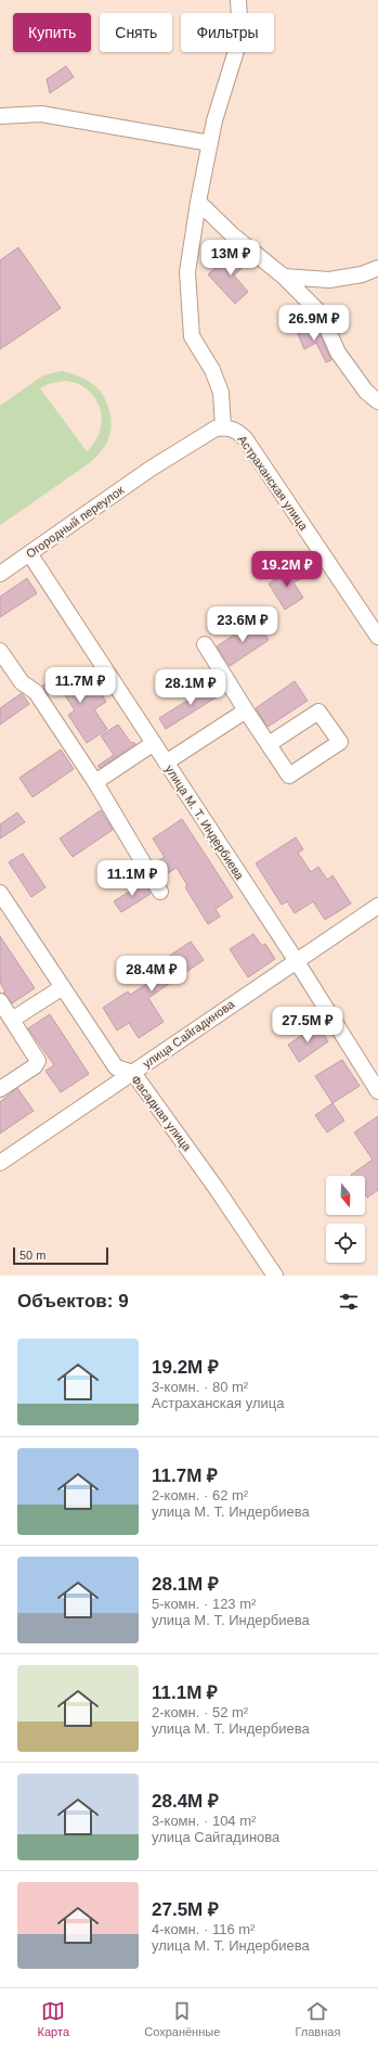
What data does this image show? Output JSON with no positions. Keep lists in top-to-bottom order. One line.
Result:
{"streets":{"street":["Астраханская улица","Огородный переулок","улица М. Т. Индербиева","улица Сайгадинова","Фасадная улица"]},"crossings":[["Астраханская улица","Огородный переулок"],["Огородный переулок","улица М. Т. Индербиева"],["улица М. Т. Индербиева","улица Сайгадинова"],["улица Сайгадинова","Фасадная улица"]],"scale_bar":"50 m","north":"bottom","page":{"chip":["Купить","Снять","Фильтры"],"price":["13M ₽","26.9M ₽","19.2M ₽","23.6M ₽","11.7M ₽","28.1M ₽","11.1M ₽","28.4M ₽","27.5M ₽"],"scale":"50 m","heading":"Объектов: 9","list":[{"name":"19.2M ₽","note":"3-комн. · 80 m² · Астраханская улица"},{"name":"11.7M ₽","note":"2-комн. · 62 m² · улица М. Т. Индербиева"},{"name":"28.1M ₽","note":"5-комн. · 123 m² · улица М. Т. Индербиева"},{"name":"11.1M ₽","note":"2-комн. · 52 m² · улица М. Т. Индербиева"},{"name":"28.4M ₽","note":"3-комн. · 104 m² · улица Сайгадинова"},{"name":"27.5M ₽","note":"4-комн. · 116 m² · улица М. Т. Индербиева"}],"tabs":["Карта","Сохранённые","Главная"]}}
